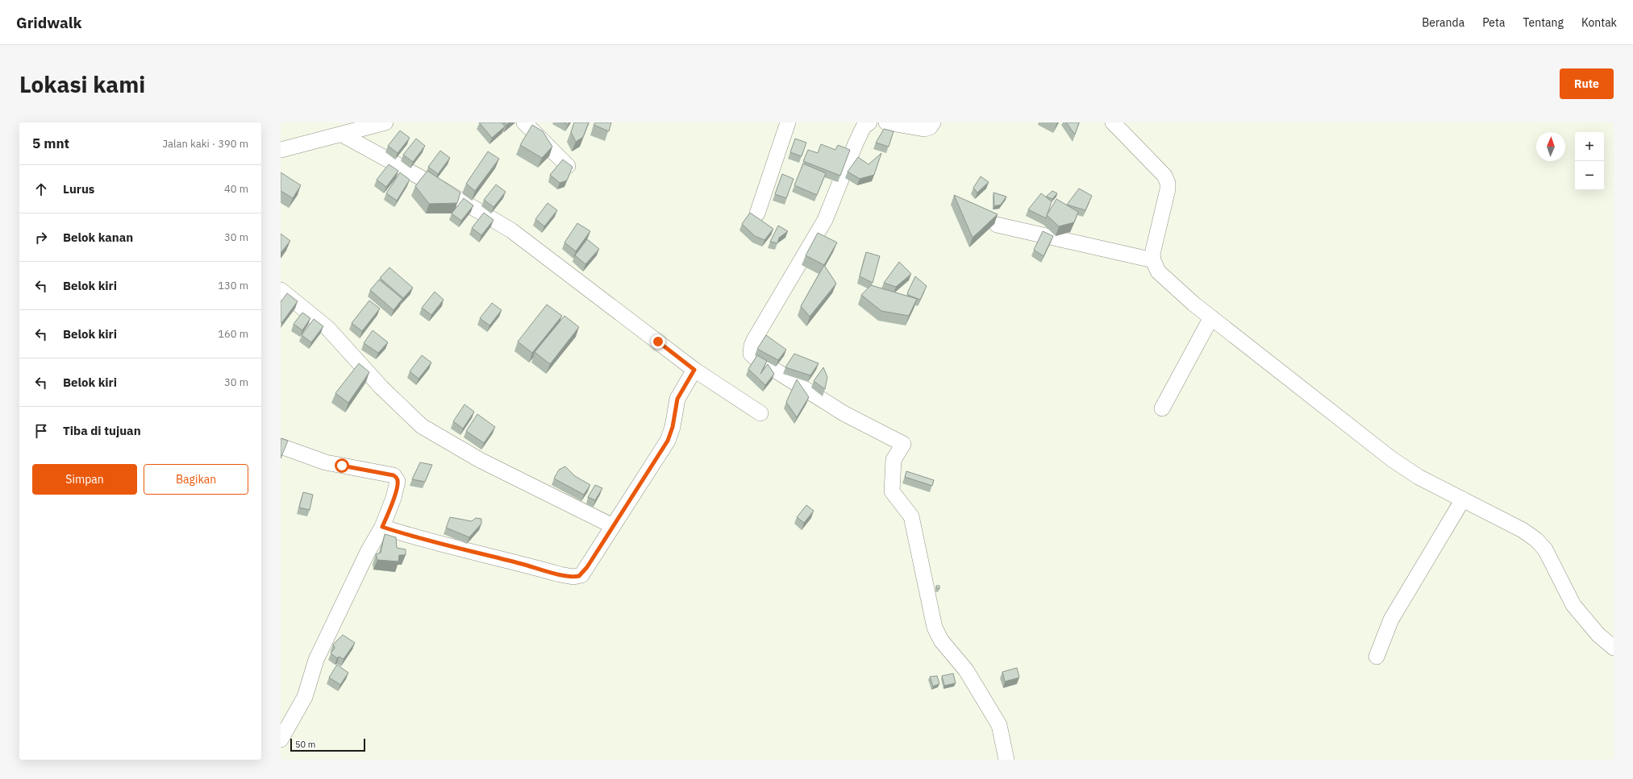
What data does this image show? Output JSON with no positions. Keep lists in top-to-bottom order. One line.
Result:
{"scale_bar":"50 m","north":"top","page":{"header":"Gridwalk","nav":["Beranda","Peta","Tentang","Kontak"],"buttons":["Rute",["Simpan","Bagikan"]],"title":"Lokasi kami","heading":["5 mnt","Jalan kaki · 390 m"],"map_buttons":["+","−"],"list":[["Lurus","40 m"],["Belok kanan","30 m"],["Belok kiri","130 m"],["Belok kiri","160 m"],["Belok kiri","30 m"],"Tiba di tujuan"],"scale":"50 m"}}
